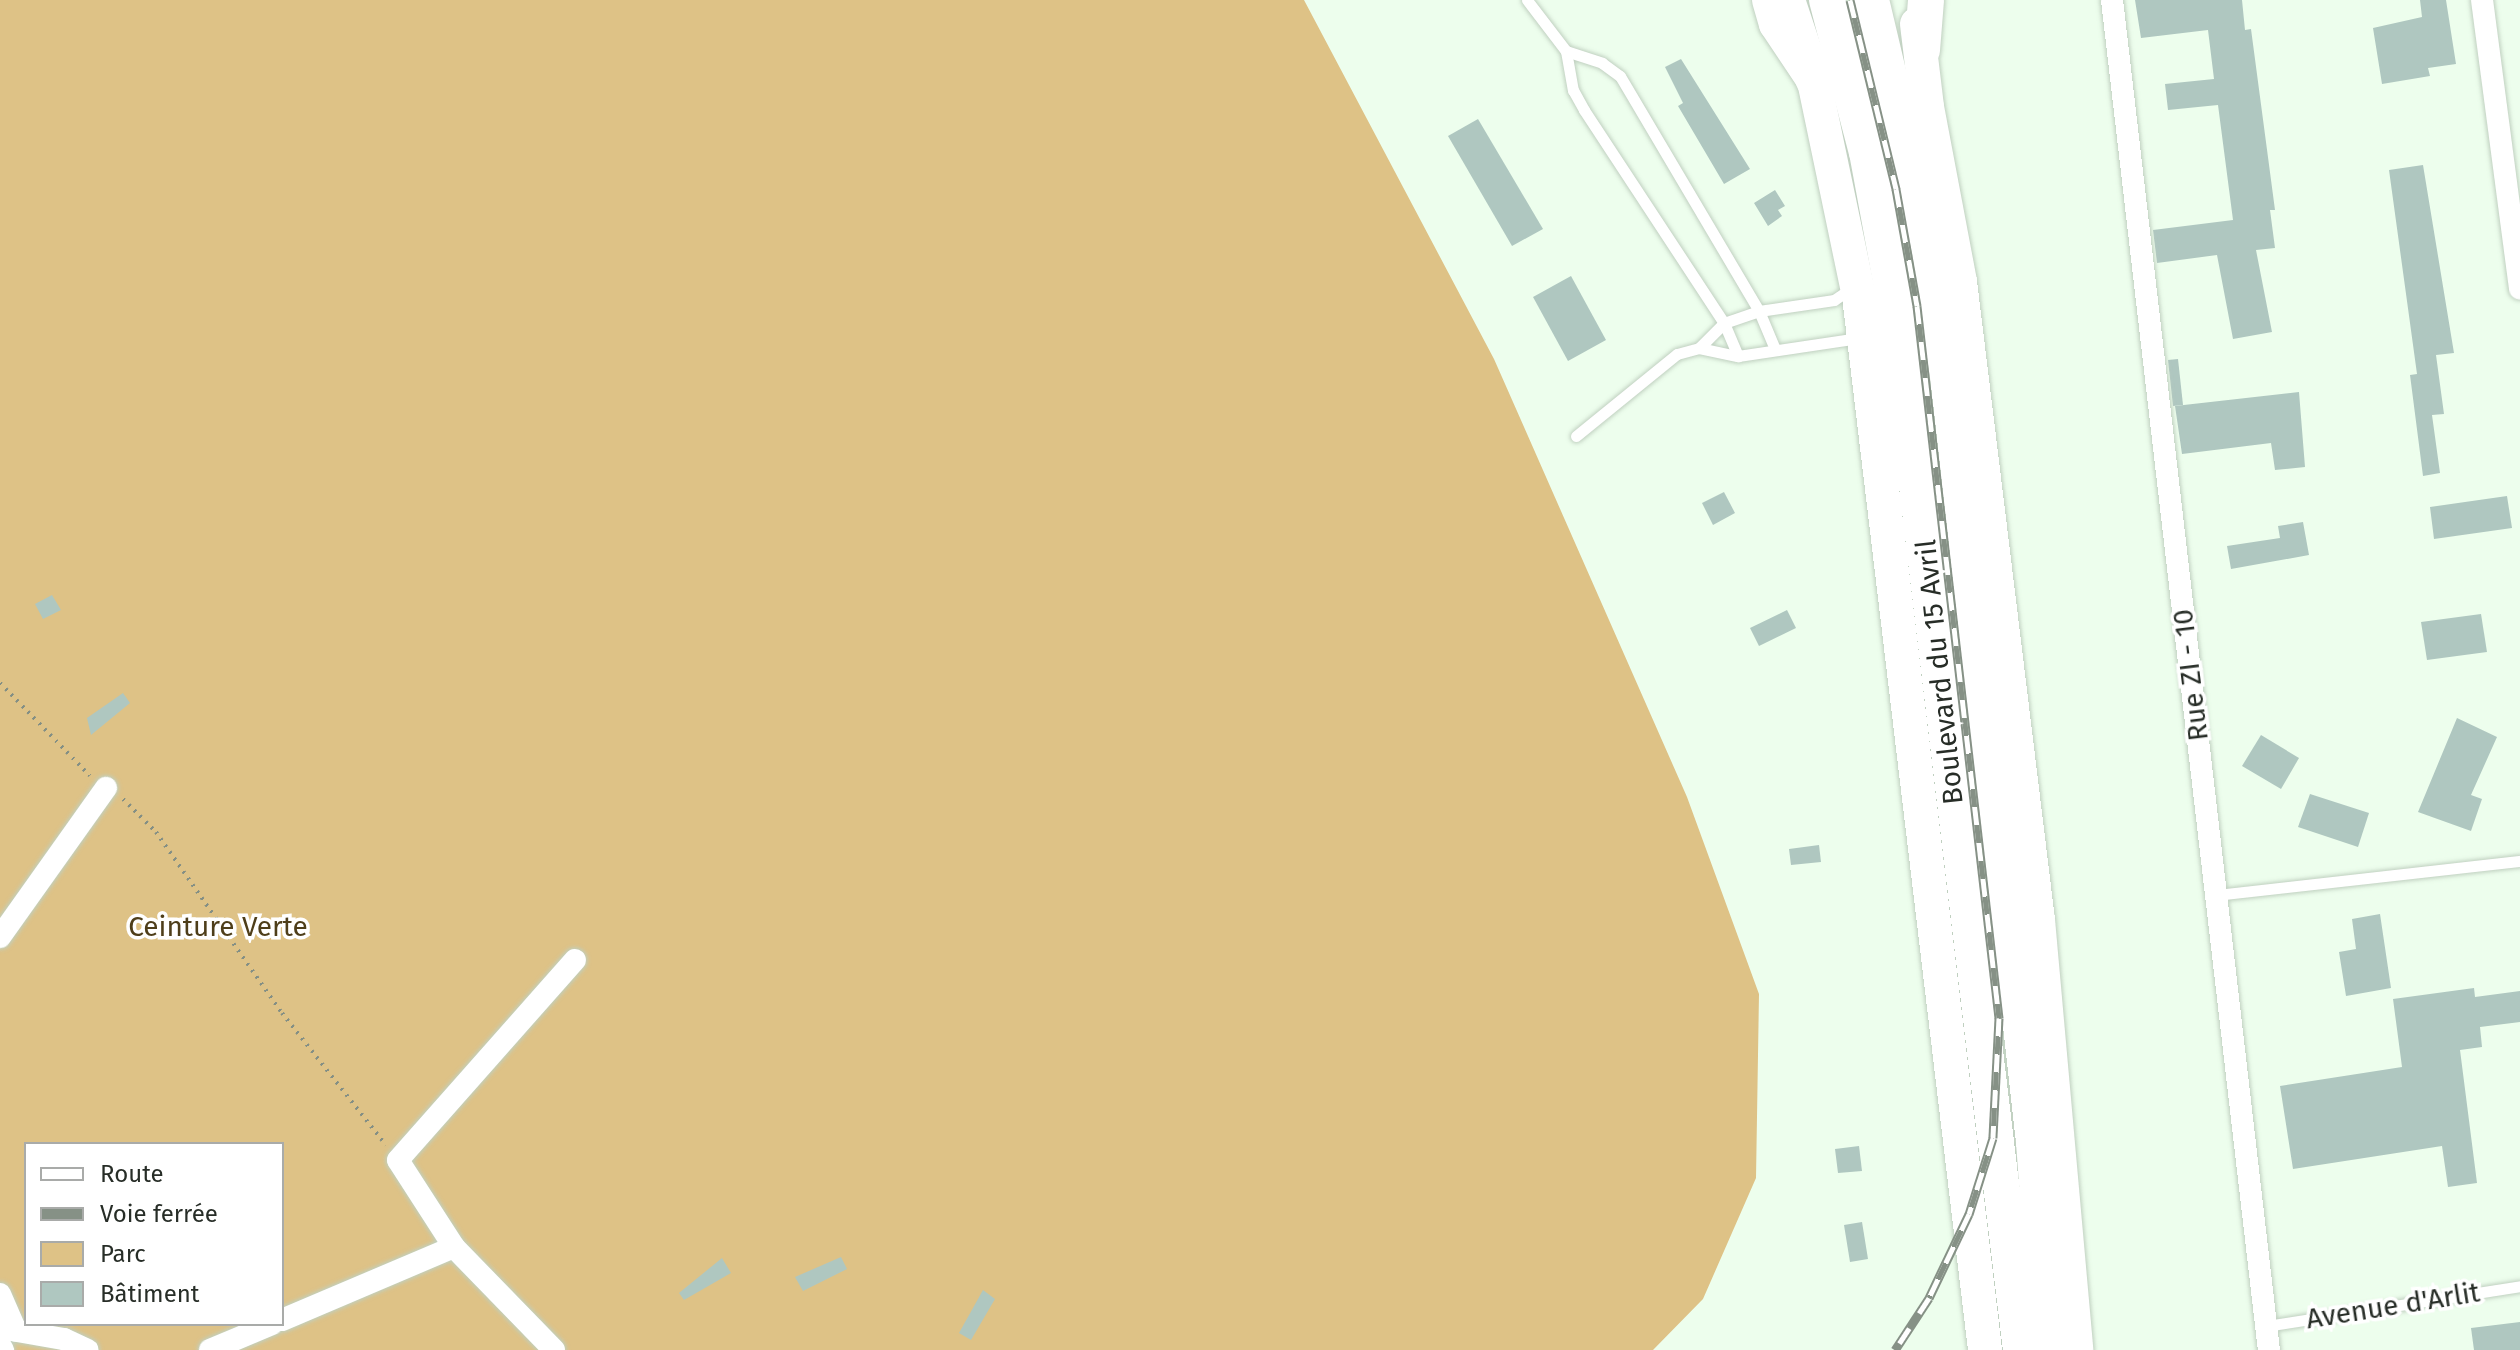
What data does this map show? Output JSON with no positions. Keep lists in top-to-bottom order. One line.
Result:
{"streets":{"highway":["Boulevard du 15 Avril"],"street":["Rue ZI - 10"],"lane":["Avenue d'Arlit"]},"crossings":[["Rue ZI - 10","Avenue d'Arlit"]],"parks":["Ceinture Verte"],"legend":["Route","Voie ferrée","Parc","Bâtiment"]}
